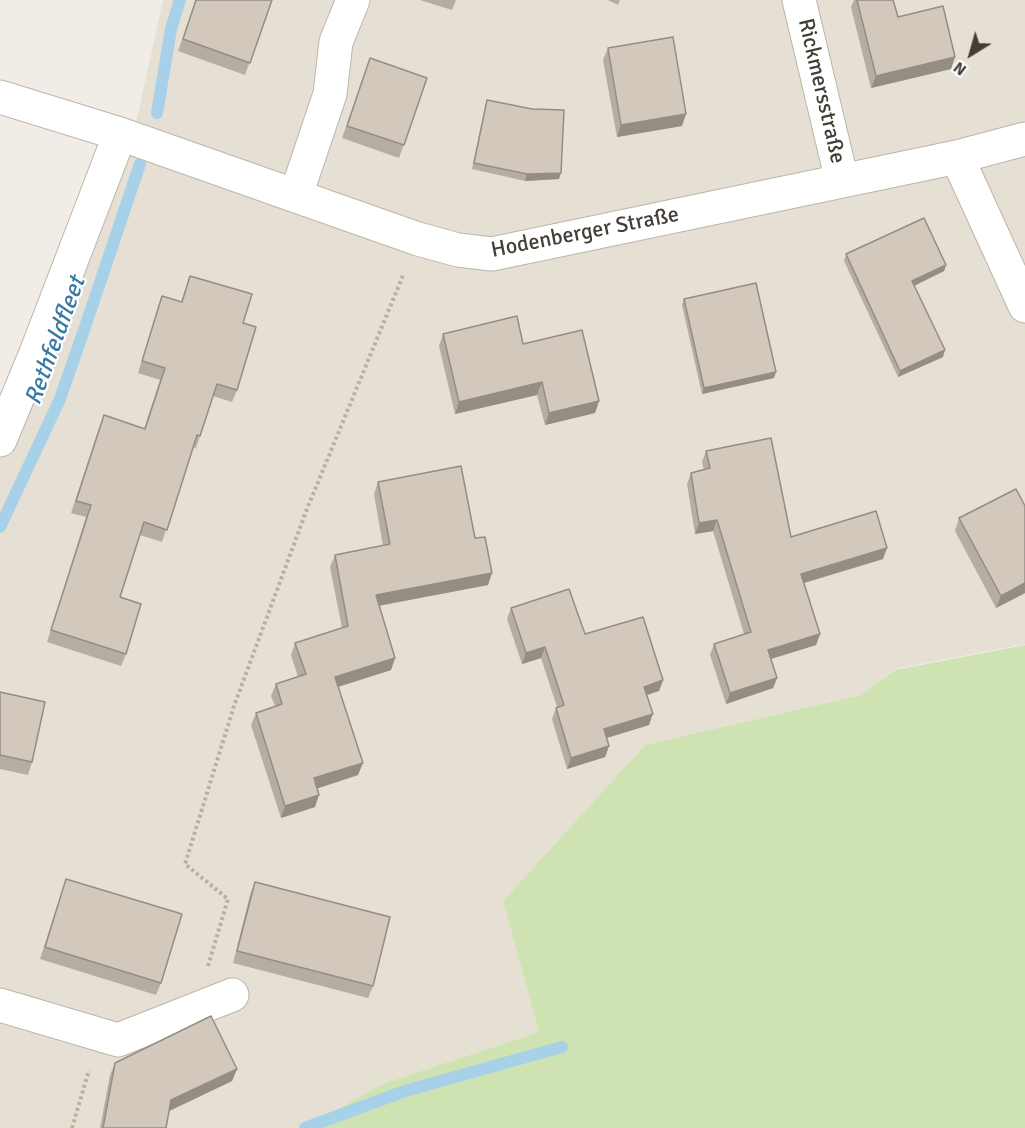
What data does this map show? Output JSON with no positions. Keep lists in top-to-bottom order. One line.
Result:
{"streets":{"street":["Rickmersstraße","Hodenberger Straße"]},"crossings":[["Rickmersstraße","Hodenberger Straße"]],"water":["Rethfeldfleet"],"north":"bottom left"}
